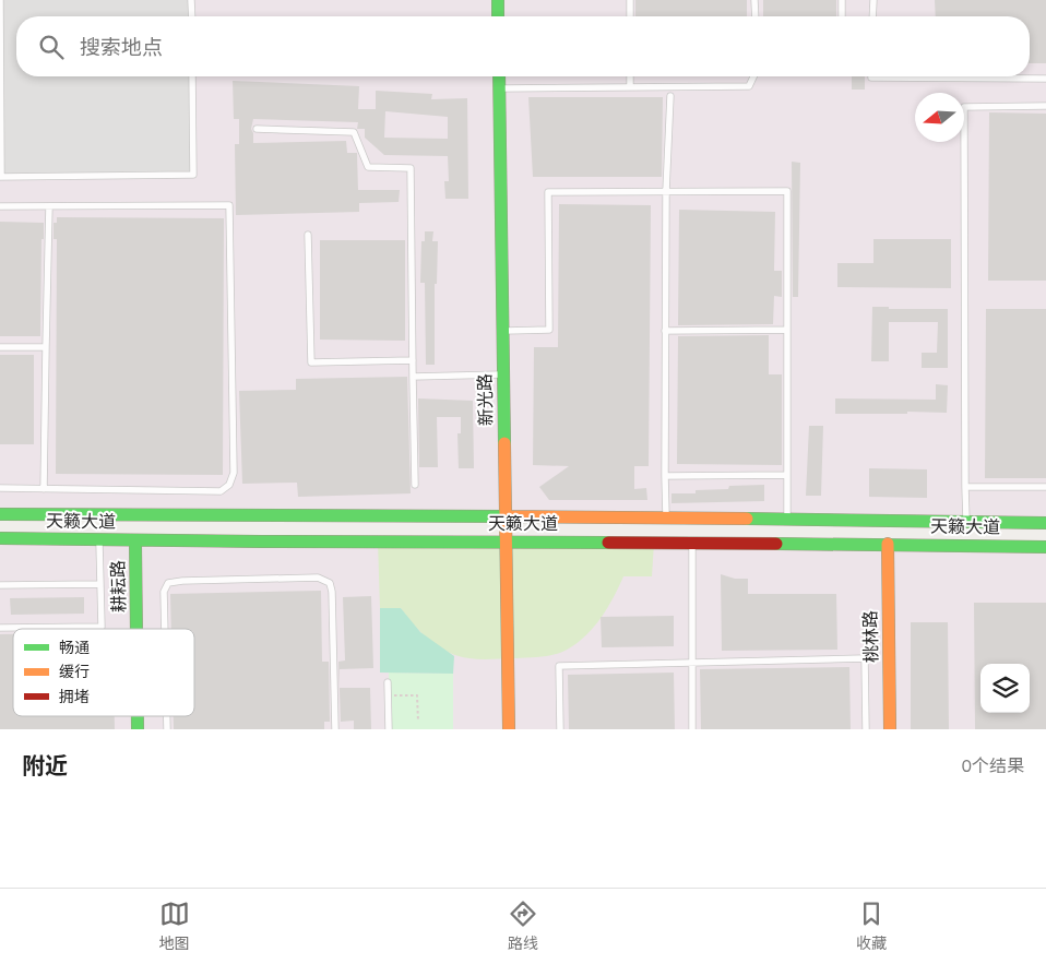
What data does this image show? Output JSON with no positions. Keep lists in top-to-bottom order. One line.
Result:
{"streets":{"main road":["新光路","天籁大道","耕耘路","桃林路"]},"crossings":[["新光路","天籁大道"],["天籁大道","耕耘路"],["天籁大道","桃林路"]],"legend":["畅通","缓行","拥堵"],"north":"left","page":{"search":"搜索地点","heading":["附近","0个结果"],"nav":["地图","路线","收藏"]}}
